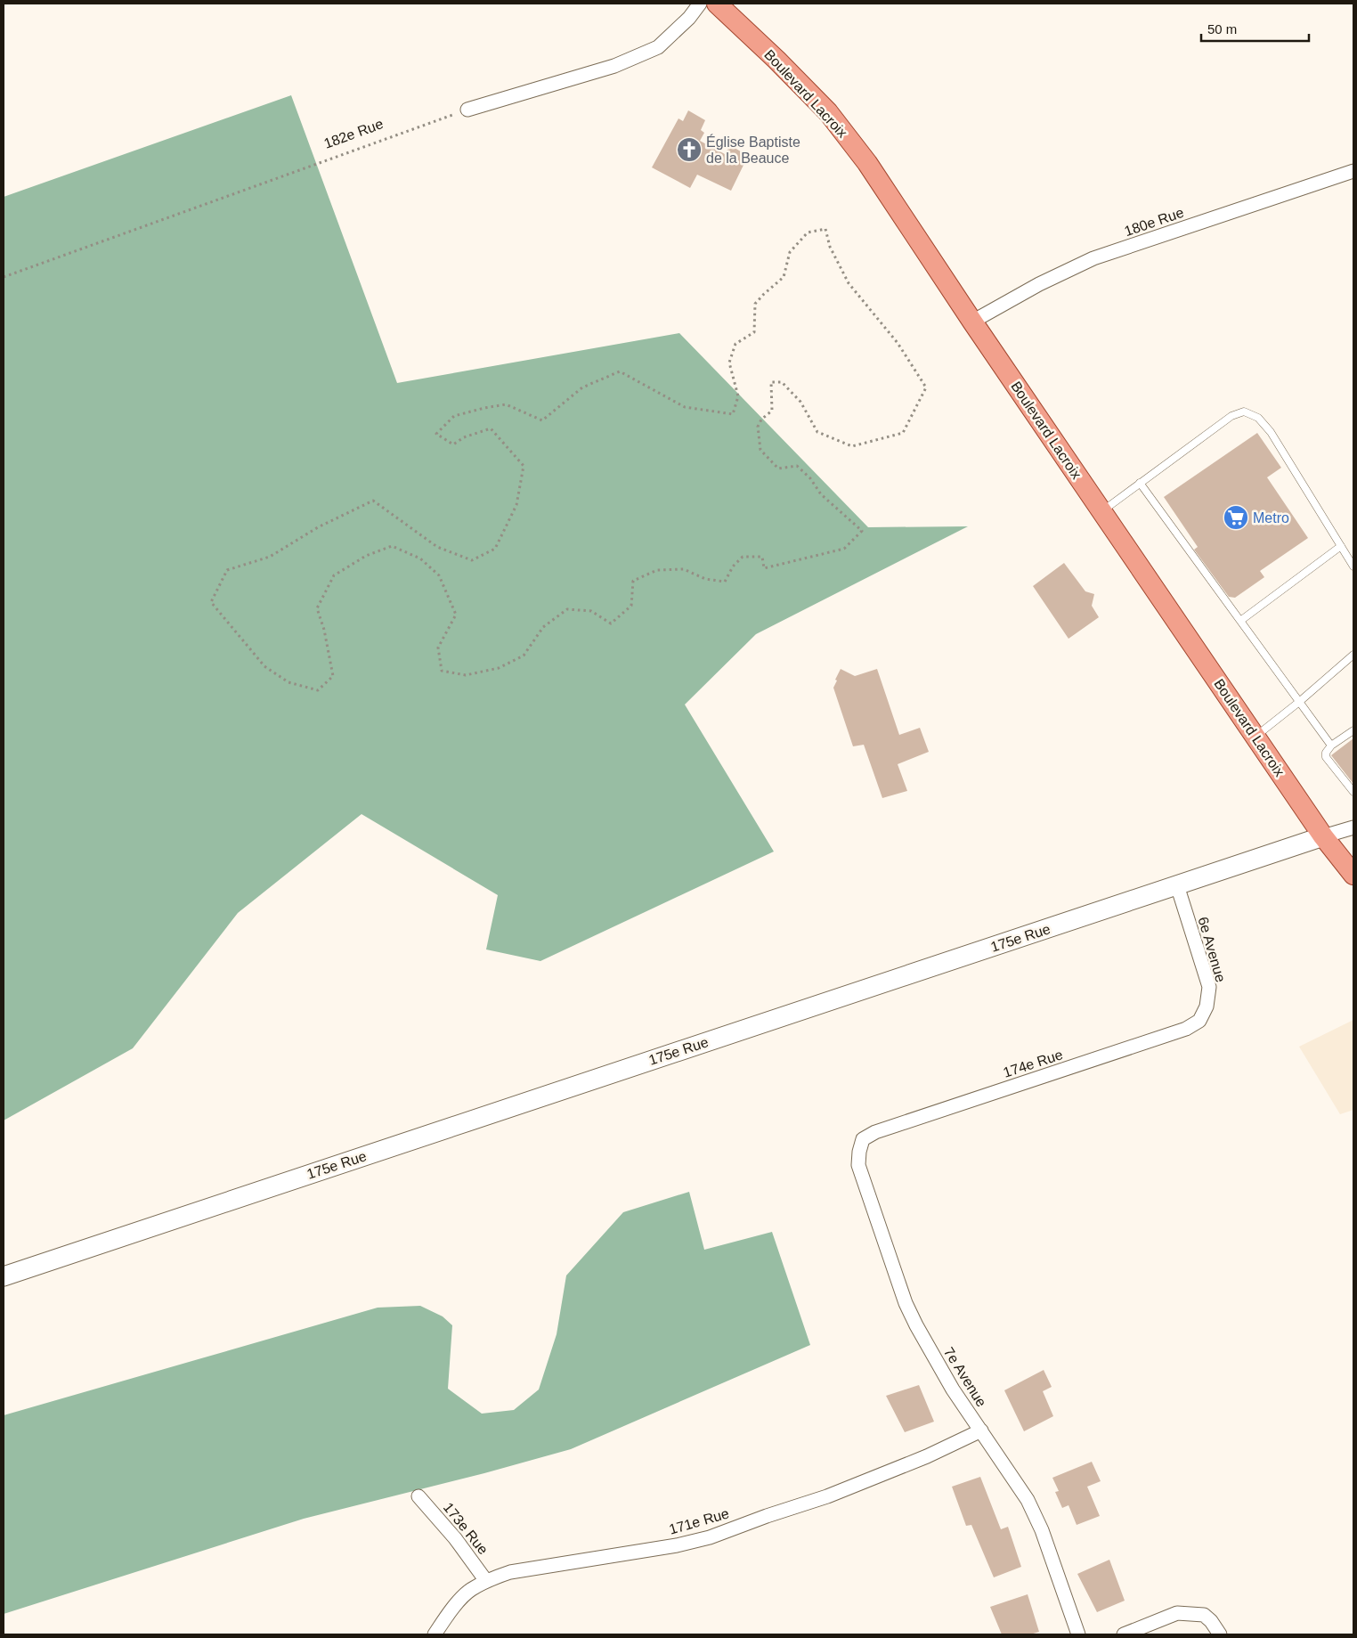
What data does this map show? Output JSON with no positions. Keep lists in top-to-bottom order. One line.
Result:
{"streets":{"main road":["Boulevard Lacroix"],"street":["180e Rue","175e Rue","6e Avenue","174e Rue","7e Avenue","171e Rue","173e Rue"],"path":["182e Rue"]},"crossings":[["Boulevard Lacroix","180e Rue"],["Boulevard Lacroix","175e Rue"],["175e Rue","6e Avenue"],["6e Avenue","174e Rue"],["174e Rue","7e Avenue"],["7e Avenue","171e Rue"],["171e Rue","173e Rue"]],"places":{"church":["Église Baptiste de la Beauce"],"supermarket":["Metro"]},"scale_bar":"50 m"}
